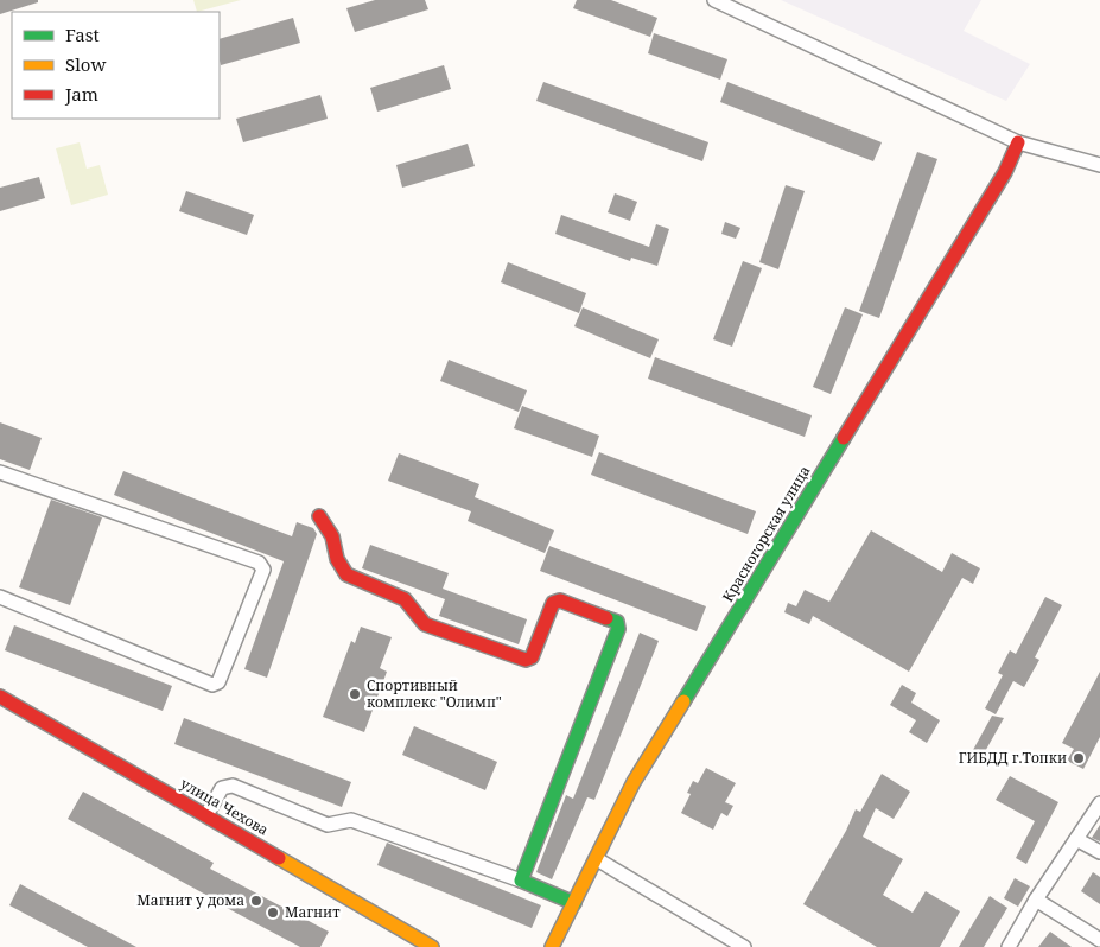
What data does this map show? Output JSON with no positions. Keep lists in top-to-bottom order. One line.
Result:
{"streets":{"street":["Красногорская улица","улица Чехова"]},"places":["Спортивный комплекс \"Олимп\"","ГИБДД г.Топки","Магнит у дома","Магнит"],"legend":["Fast","Slow","Jam"]}
